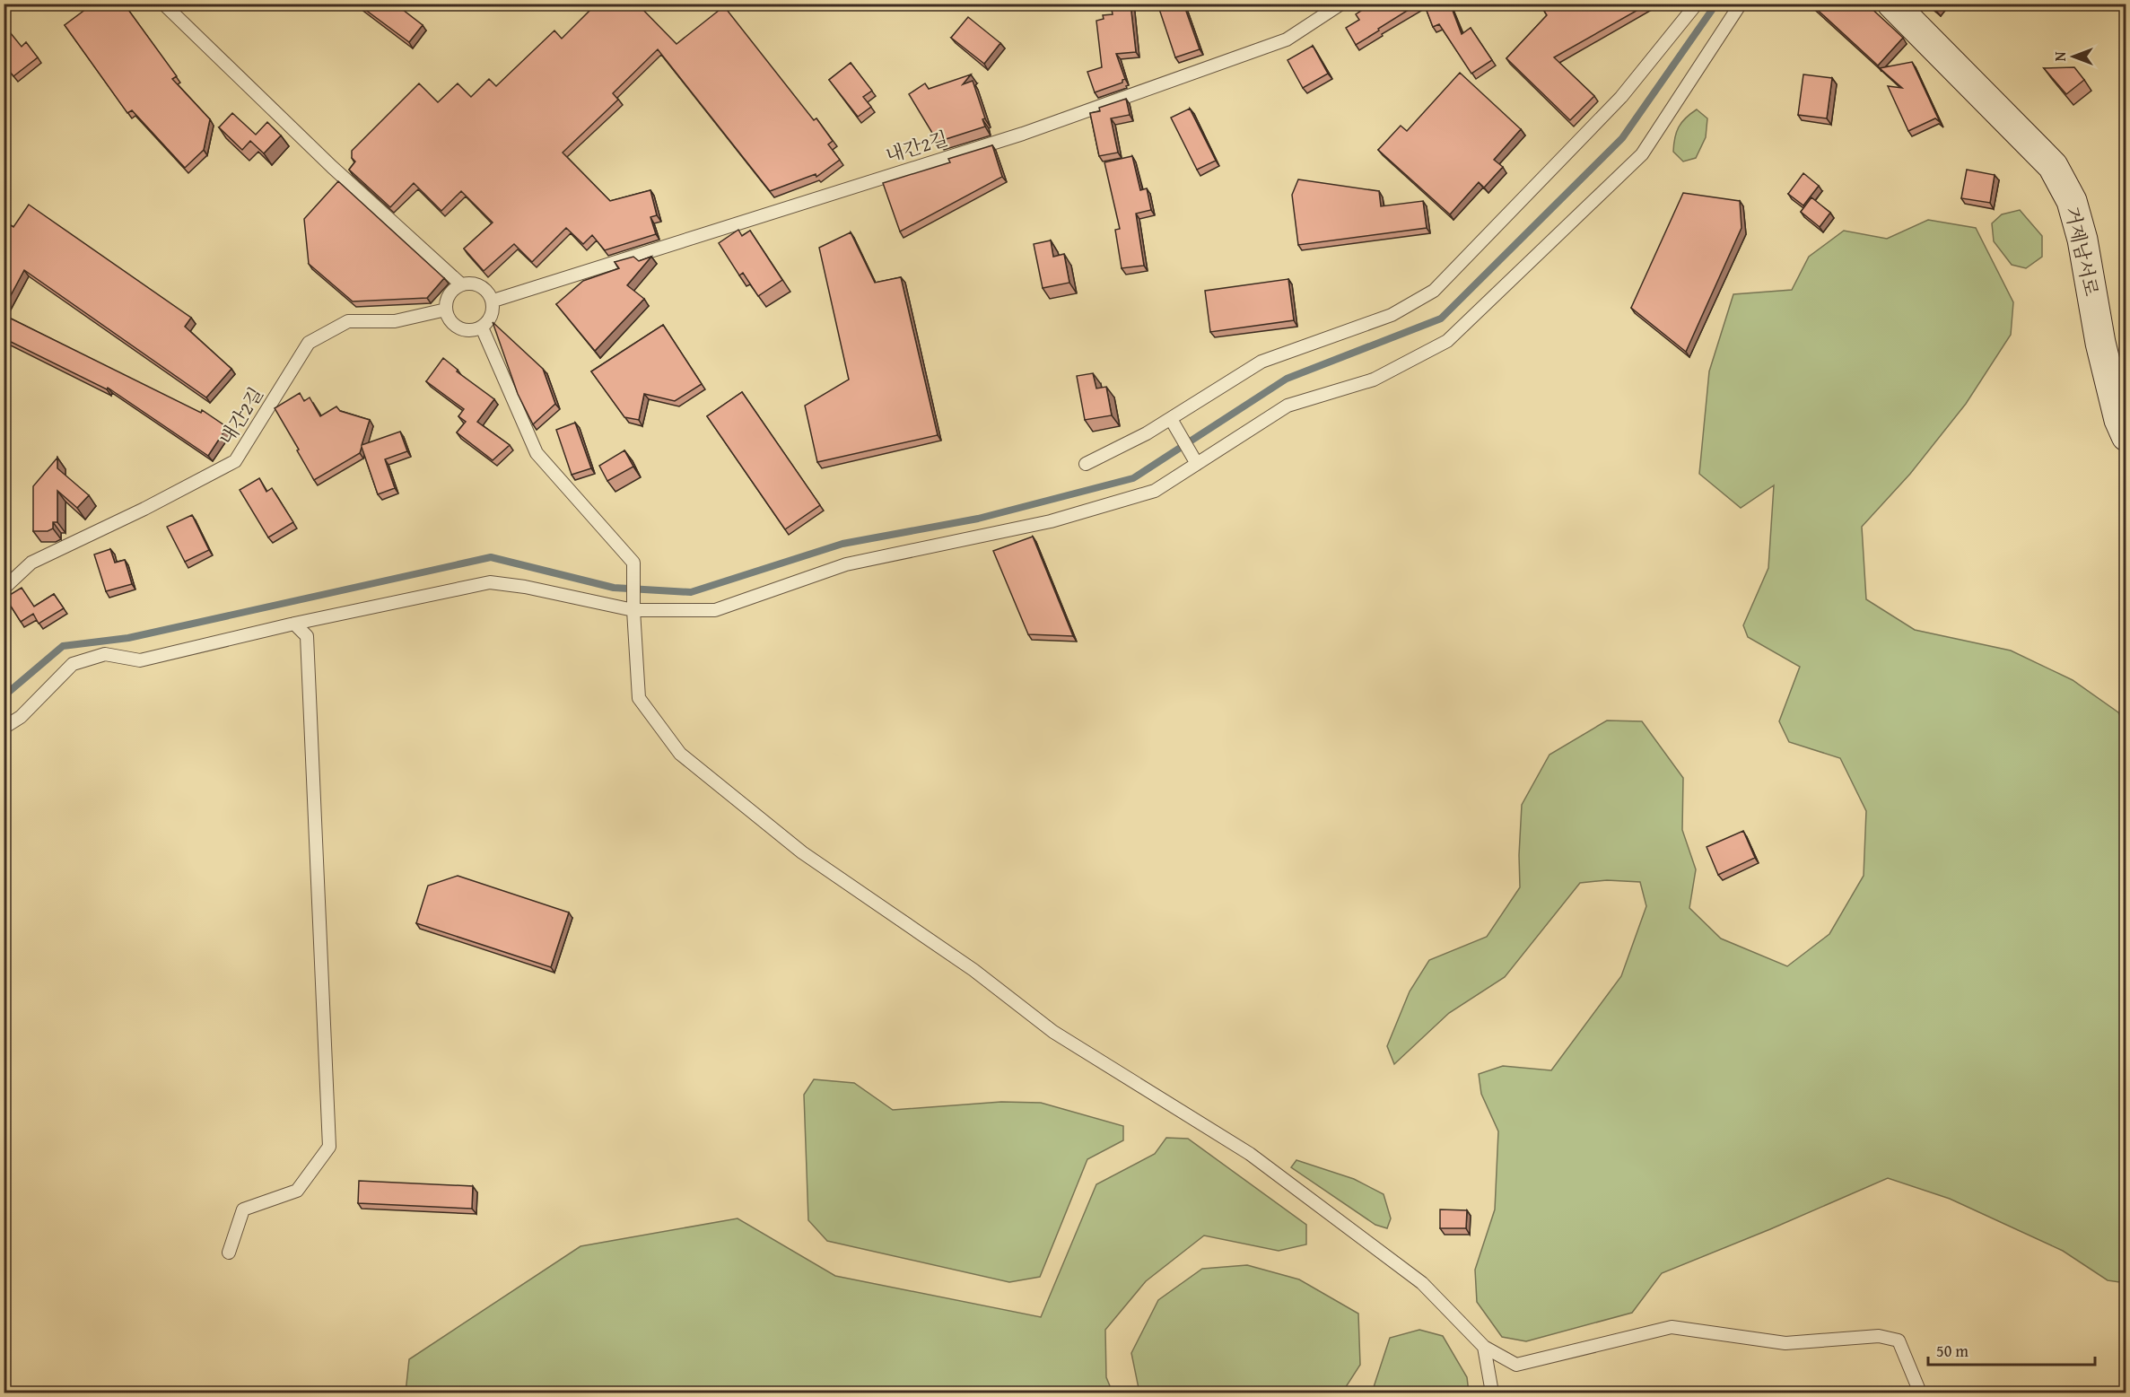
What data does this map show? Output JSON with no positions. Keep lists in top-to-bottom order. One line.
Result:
{"streets":{"main road":["거제남서로"],"lane":["내간2길"]},"scale_bar":"50 m","north":"left"}
